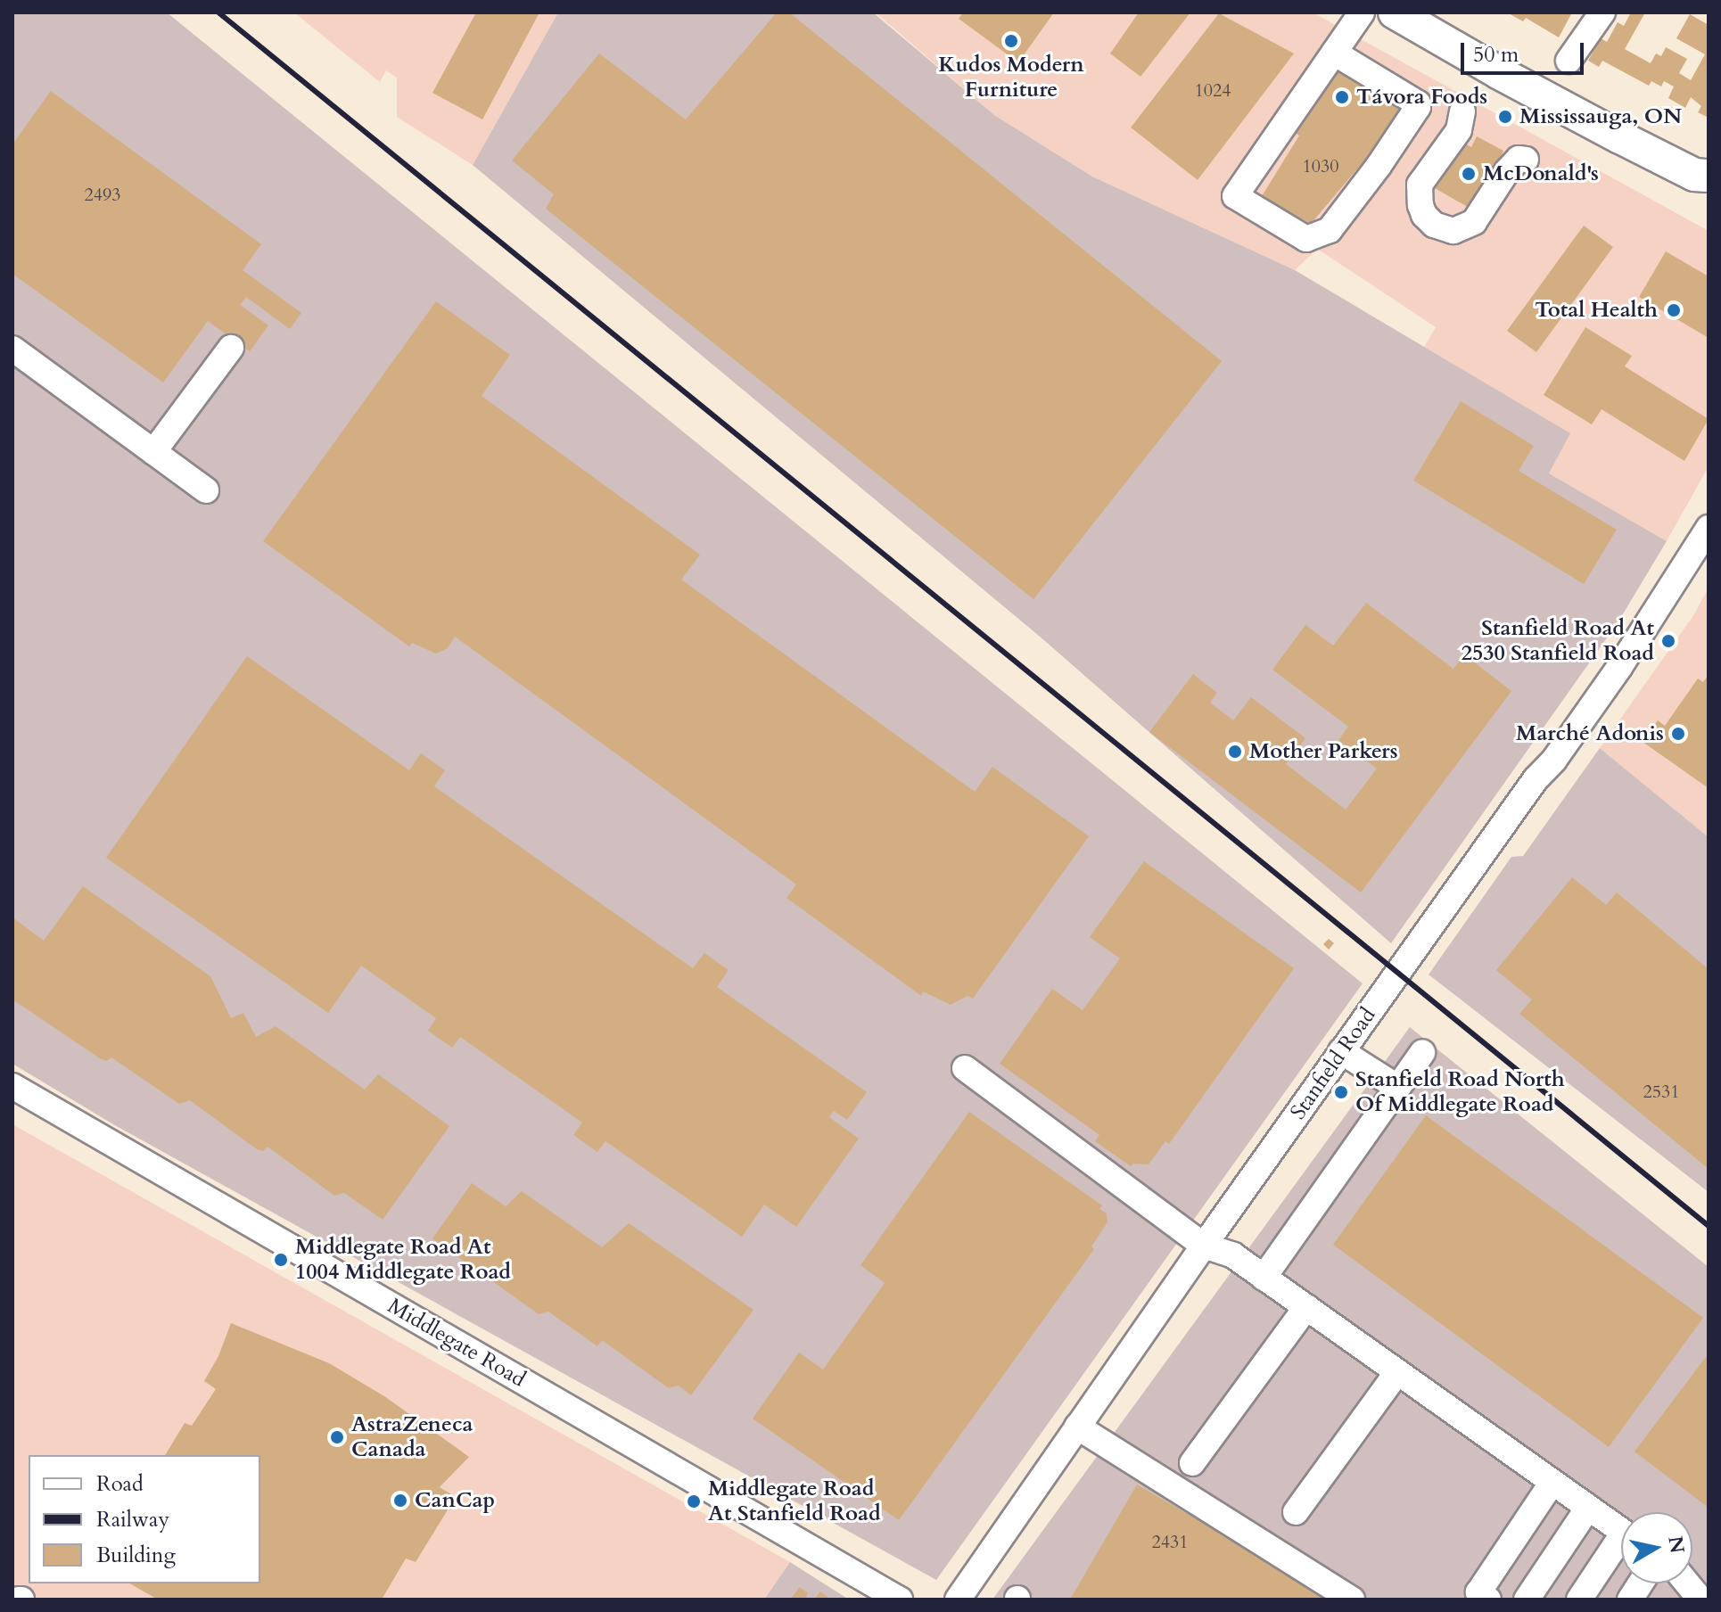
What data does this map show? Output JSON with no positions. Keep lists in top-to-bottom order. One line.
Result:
{"streets":{"street":["Stanfield Road","Middlegate Road"]},"places":["Kudos Modern Furniture","Távora Foods","Mississauga, ON","McDonald's","Total Health","Stanfield Road At 2530 Stanfield Road","Marché Adonis","Mother Parkers","Stanfield Road North Of Middlegate Road","Middlegate Road At 1004 Middlegate Road","AstraZeneca Canada","CanCap","Middlegate Road At Stanfield Road"],"house_numbers":["1024","1030","2493","2531","2431"],"legend":["Road","Railway","Building"],"scale_bar":"50 m","north":"right"}
